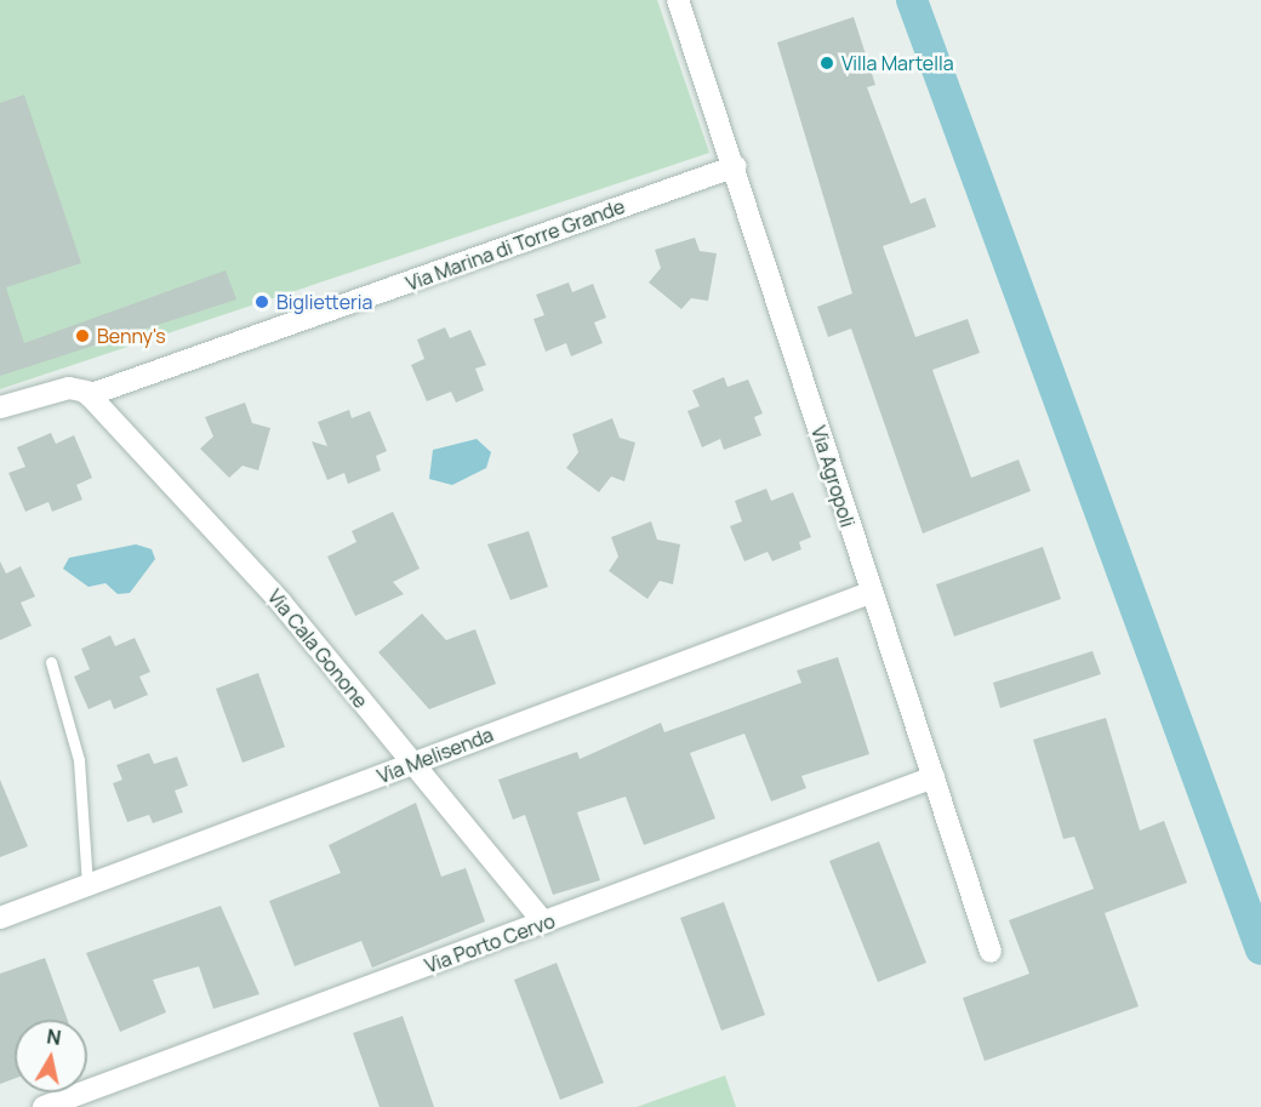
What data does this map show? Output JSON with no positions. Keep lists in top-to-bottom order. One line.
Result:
{"streets":{"street":["Via Marina di Torre Grande","Via Agropoli","Via Cala Gonone","Via Melisenda","Via Porto Cervo"]},"crossings":[["Via Marina di Torre Grande","Via Agropoli"],["Via Marina di Torre Grande","Via Cala Gonone"],["Via Agropoli","Via Melisenda"],["Via Agropoli","Via Porto Cervo"],["Via Cala Gonone","Via Melisenda"],["Via Cala Gonone","Via Porto Cervo"]],"places":["Villa Martella","Biglietteria","Benny's"],"north":"top"}
